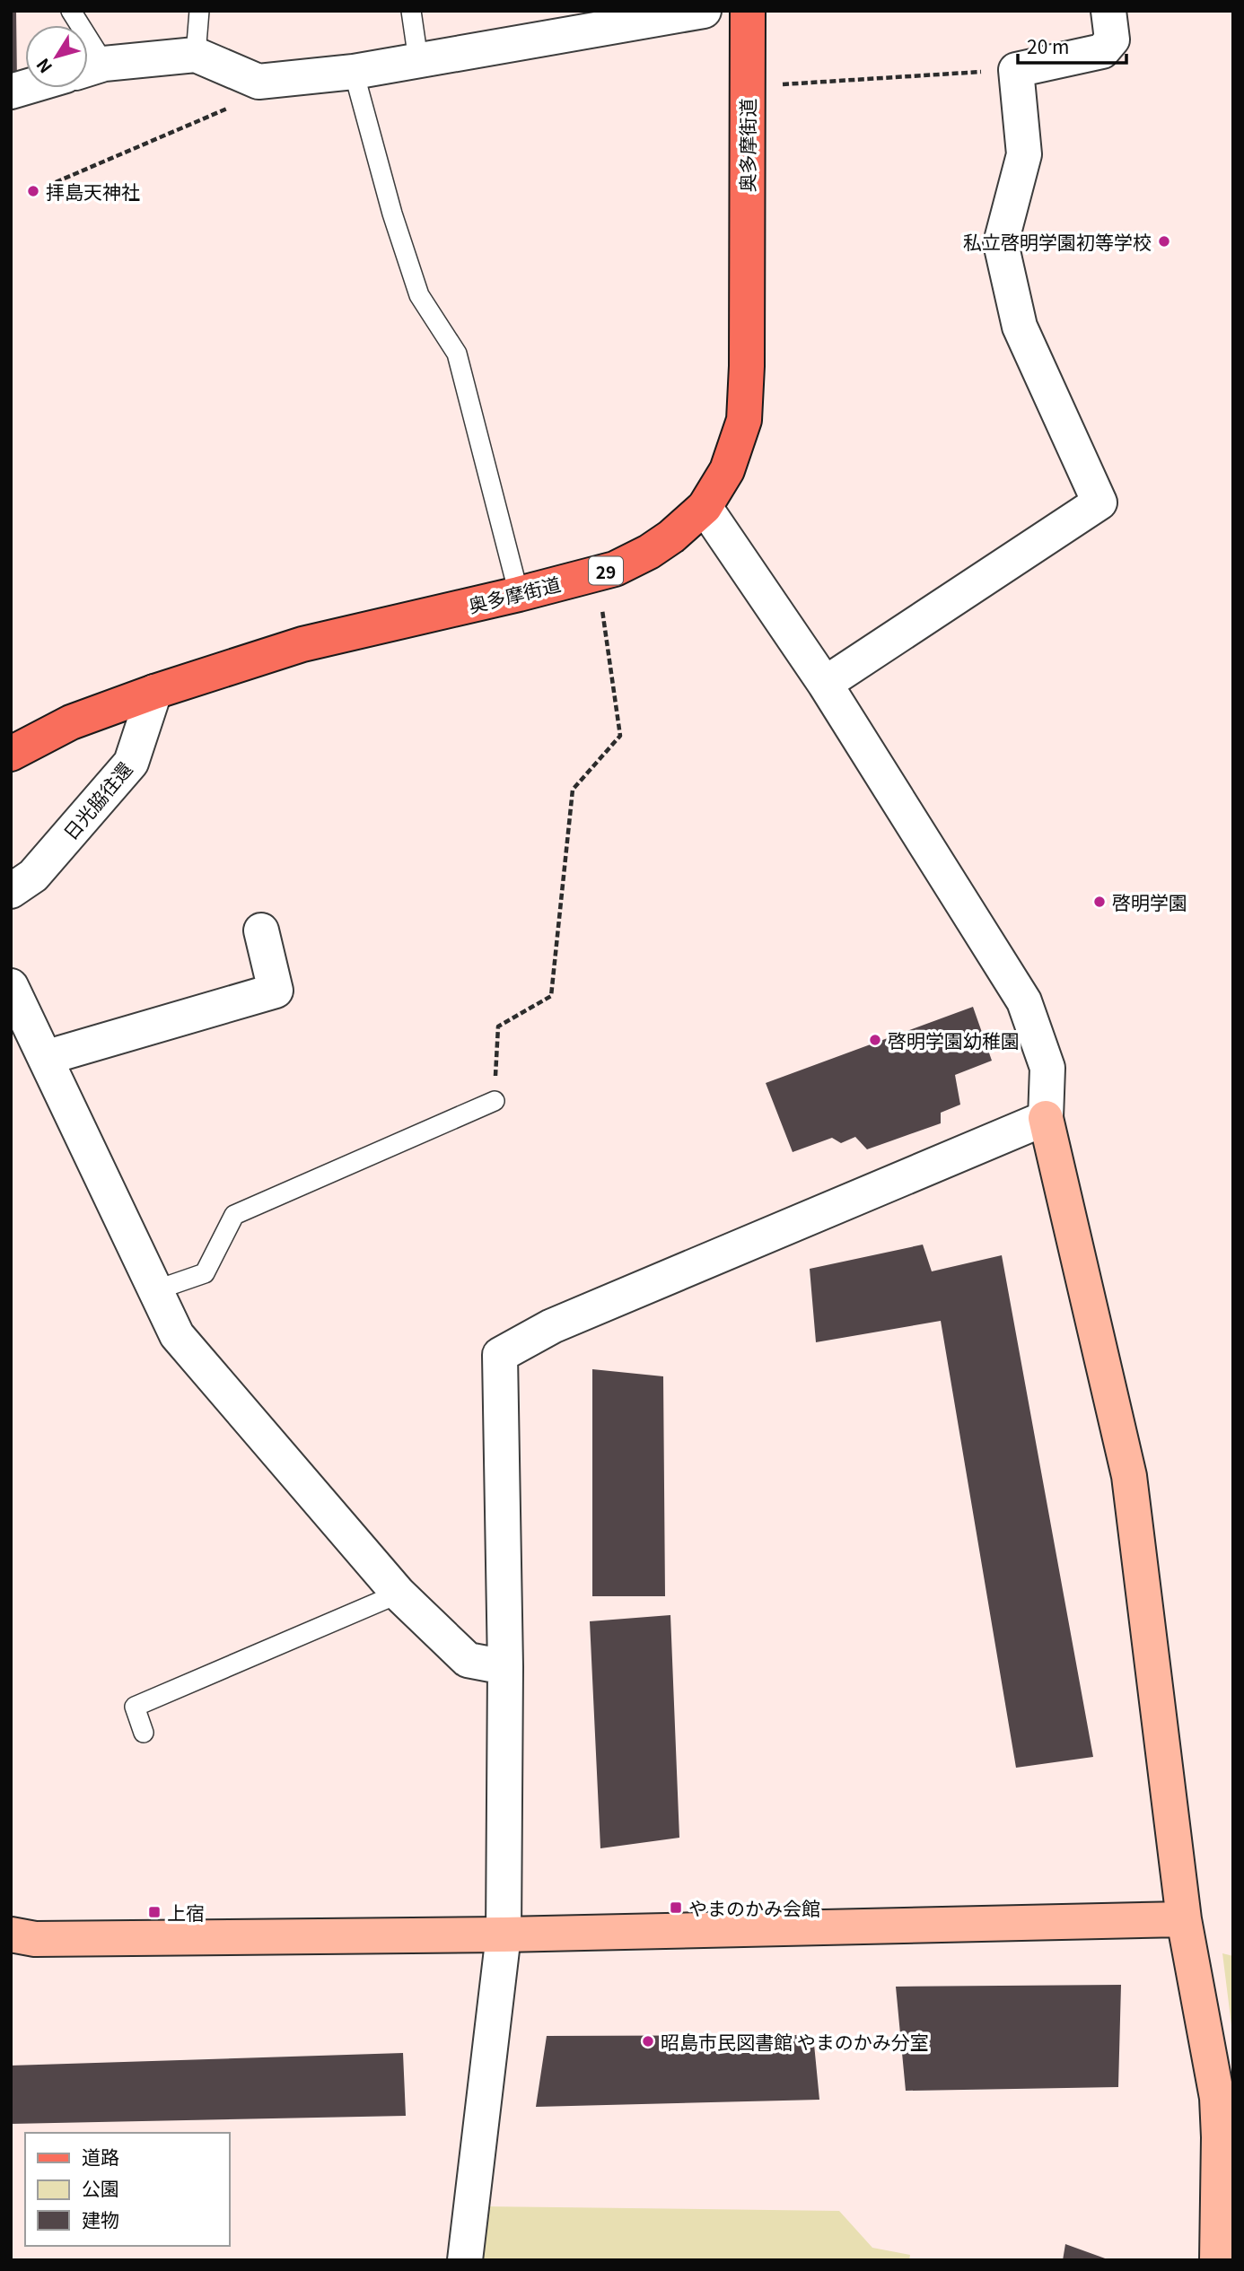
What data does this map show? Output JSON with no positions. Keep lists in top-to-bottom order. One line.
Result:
{"streets":{"main road":["奥多摩街道","29"],"street":["日光脇往還"]},"crossings":[["奥多摩街道","日光脇往還"]],"places":{"other":["拝島天神社","私立啓明学園初等学校","啓明学園","啓明学園幼稚園","昭島市民図書館 やまのかみ分室"],"transit":["やまのかみ会館","上宿"]},"legend":["道路","公園","建物"],"scale_bar":"20 m","north":"bottom left"}
